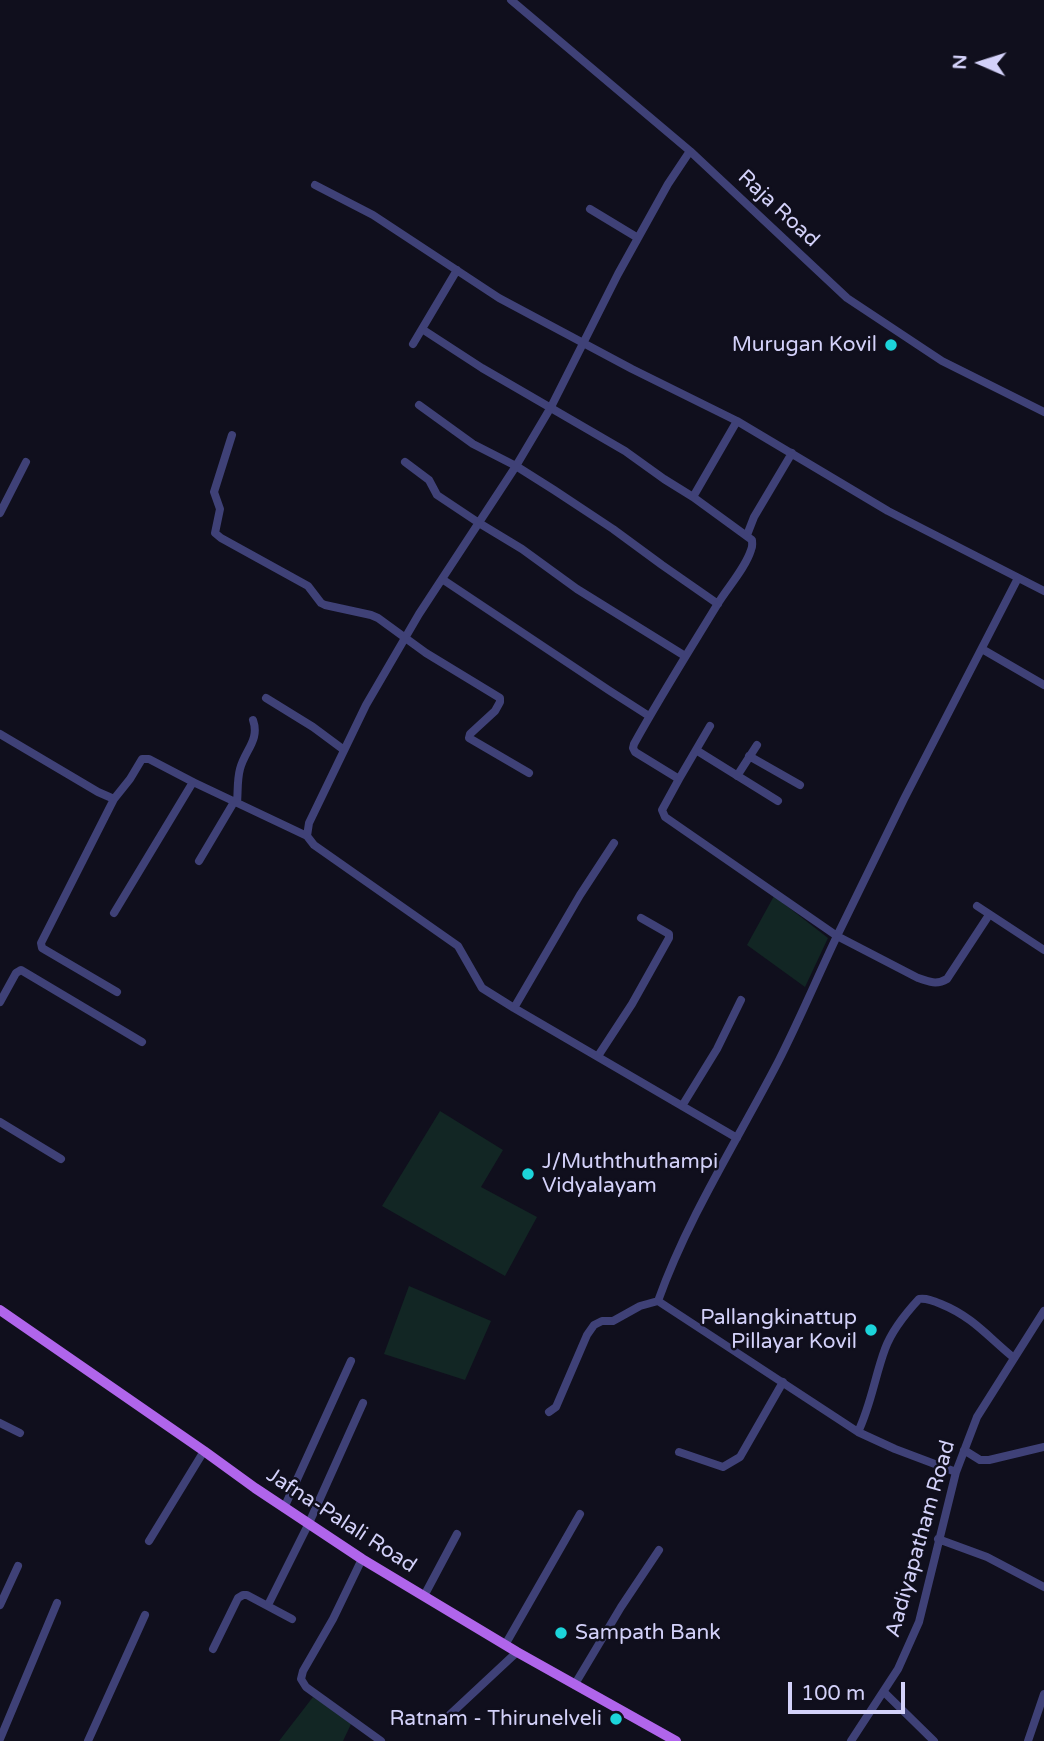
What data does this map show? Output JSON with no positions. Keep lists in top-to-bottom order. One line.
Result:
{"streets":{"main road":["Jafna-Palali Road"],"street":["Raja Road","Aadiyapatham Road"]},"places":["Murugan Kovil","J/Muththuthampi Vidyalayam","Pallangkinattup Pillayar Kovil","Sampath Bank","Ratnam - Thirunelveli"],"scale_bar":"100 m","north":"left"}
